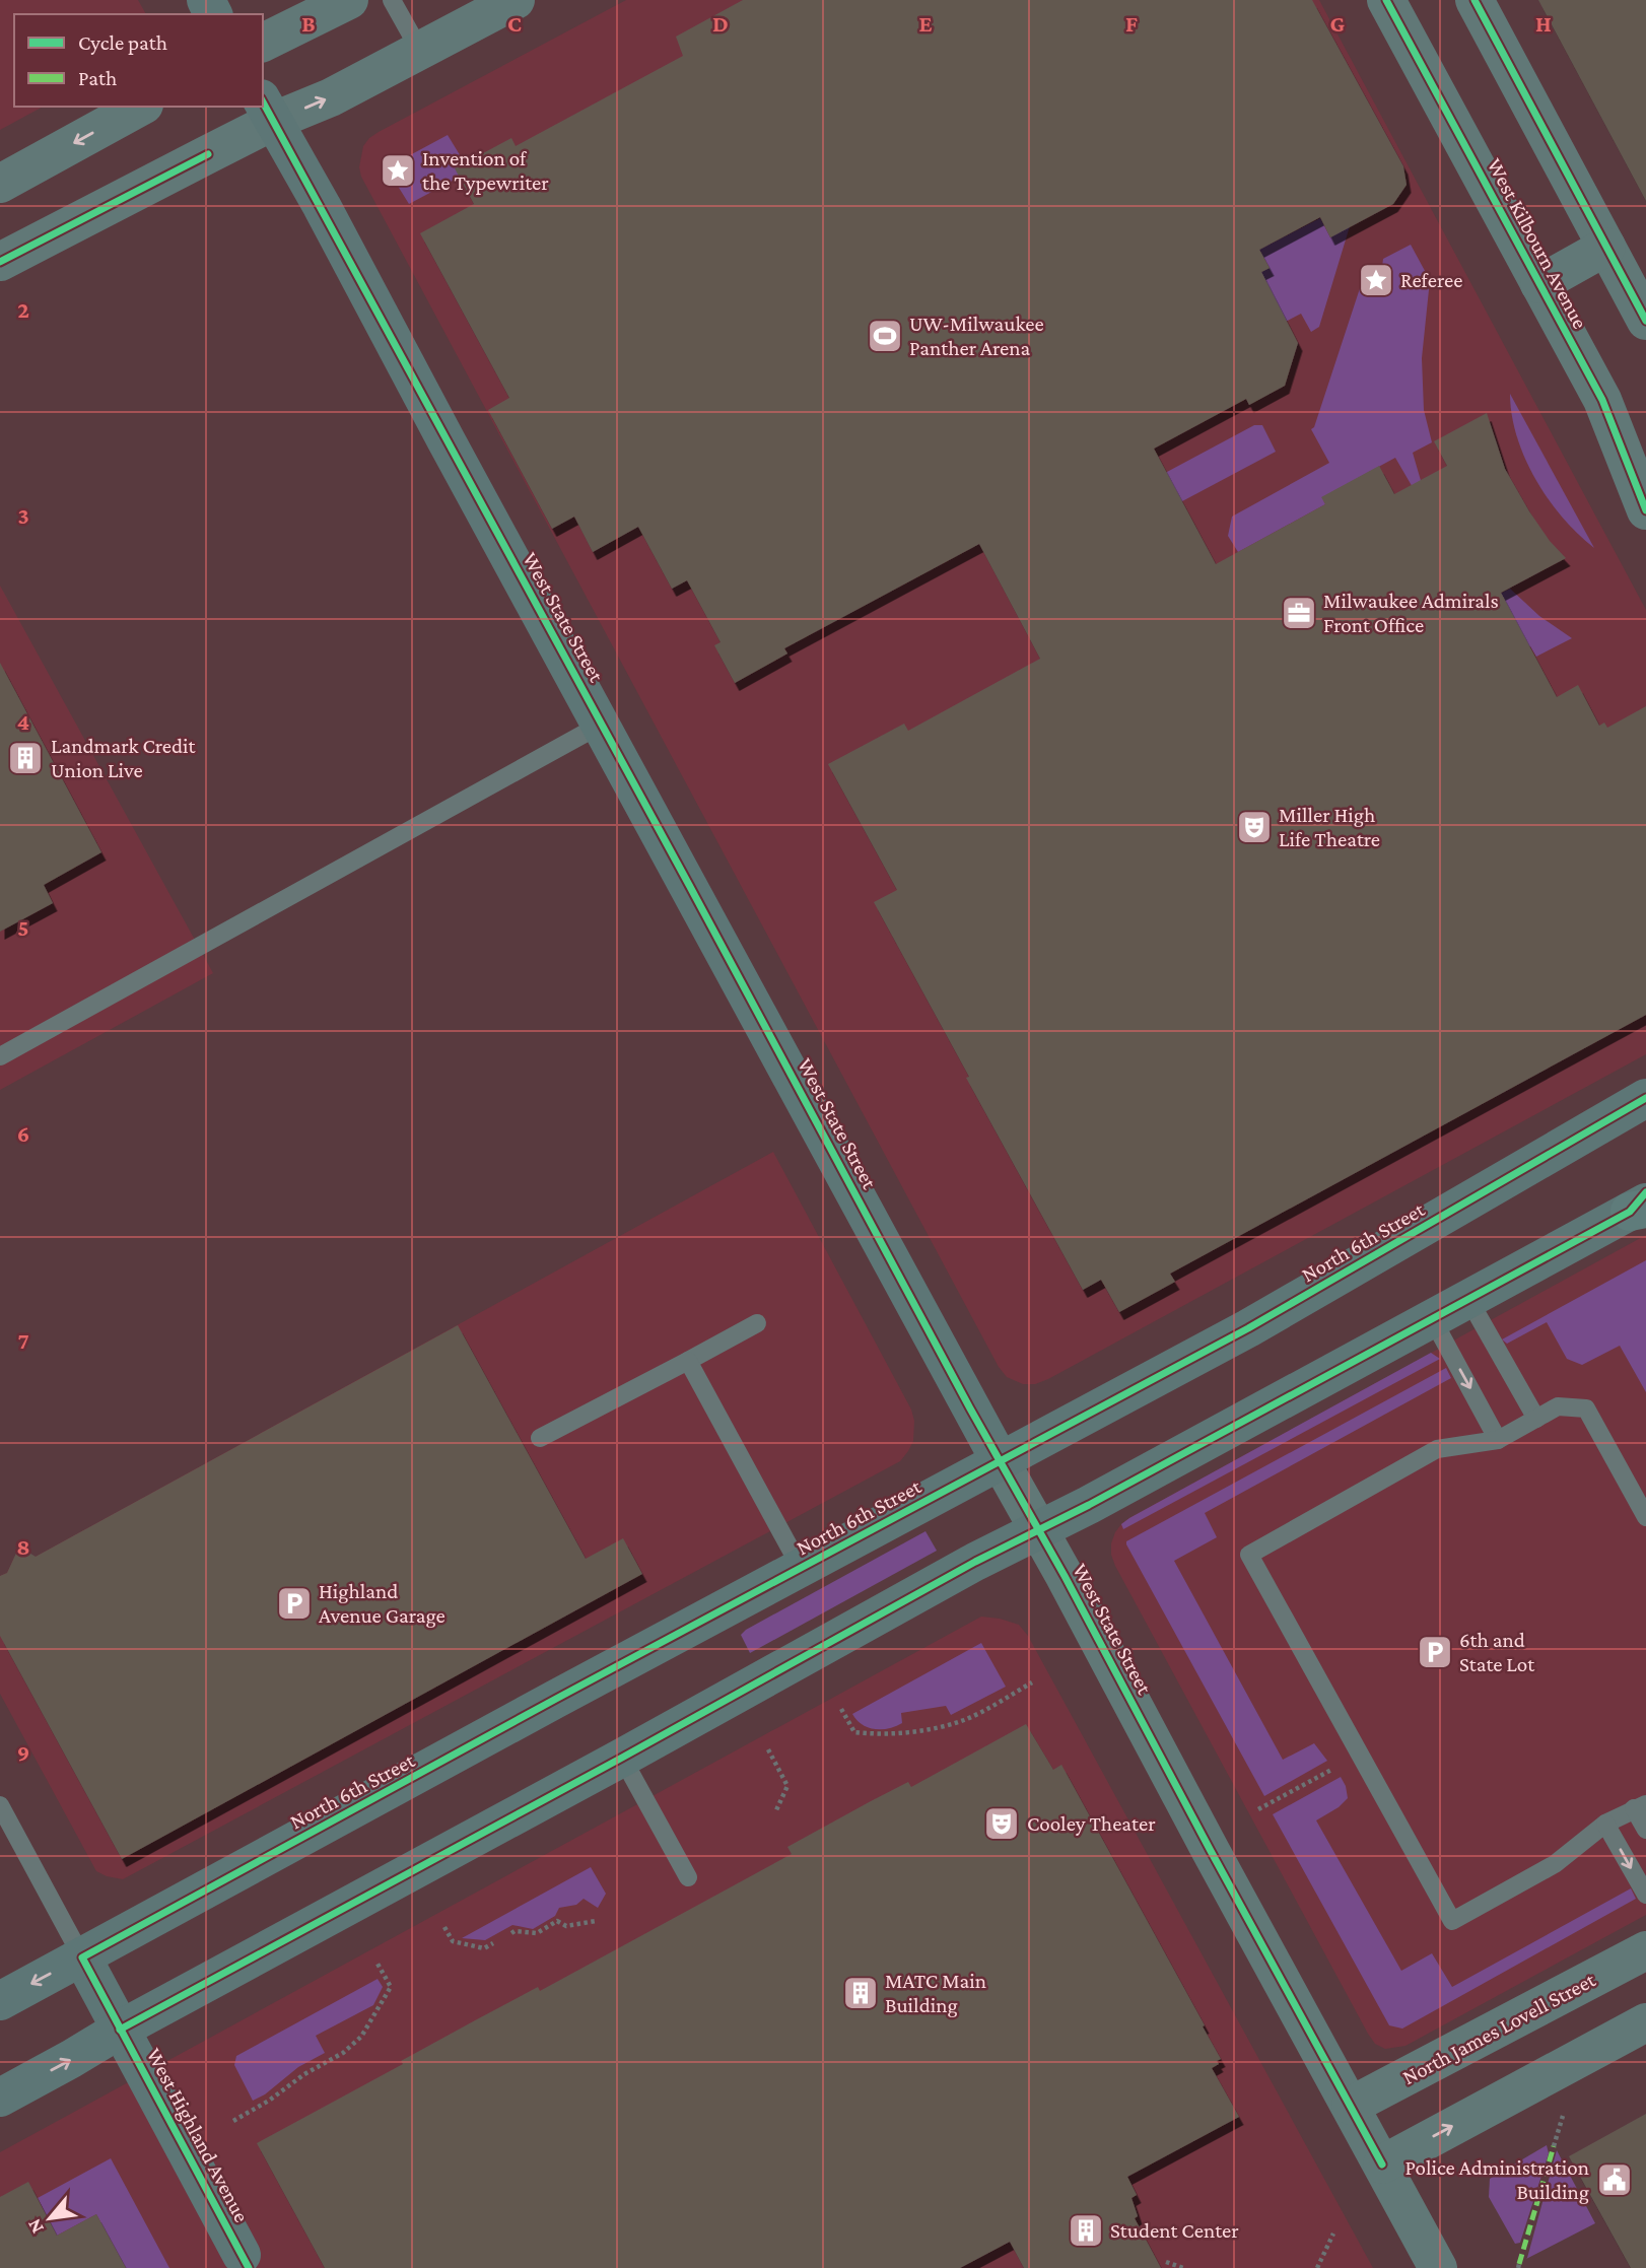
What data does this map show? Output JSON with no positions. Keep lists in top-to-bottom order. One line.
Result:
{"streets":{"main road":["West State Street","North 6th Street","West Highland Avenue"],"street":["West Kilbourn Avenue","North James Lovell Street"]},"crossings":[["West State Street","North 6th Street"],["West State Street","North James Lovell Street"],["North 6th Street","West Highland Avenue"]],"places":{"place":["Invention of the Typewriter","Referee"],"sports":["UW-Milwaukee Panther Arena"],"office":["Milwaukee Admirals Front Office"],"building":["Landmark Credit Union Live","MATC Main Building","Student Center"],"theatre":["Miller High Life Theatre","Cooley Theater"],"parking":["Highland Avenue Garage","6th and State Lot"],"public building":["Police Administration Building"]},"legend":["Cycle path","Path"],"north":"bottom left","grid":{"columns":["B","C","D","E","F","G","H"],"rows":["2","3","4","5","6","7","8","9"]}}
